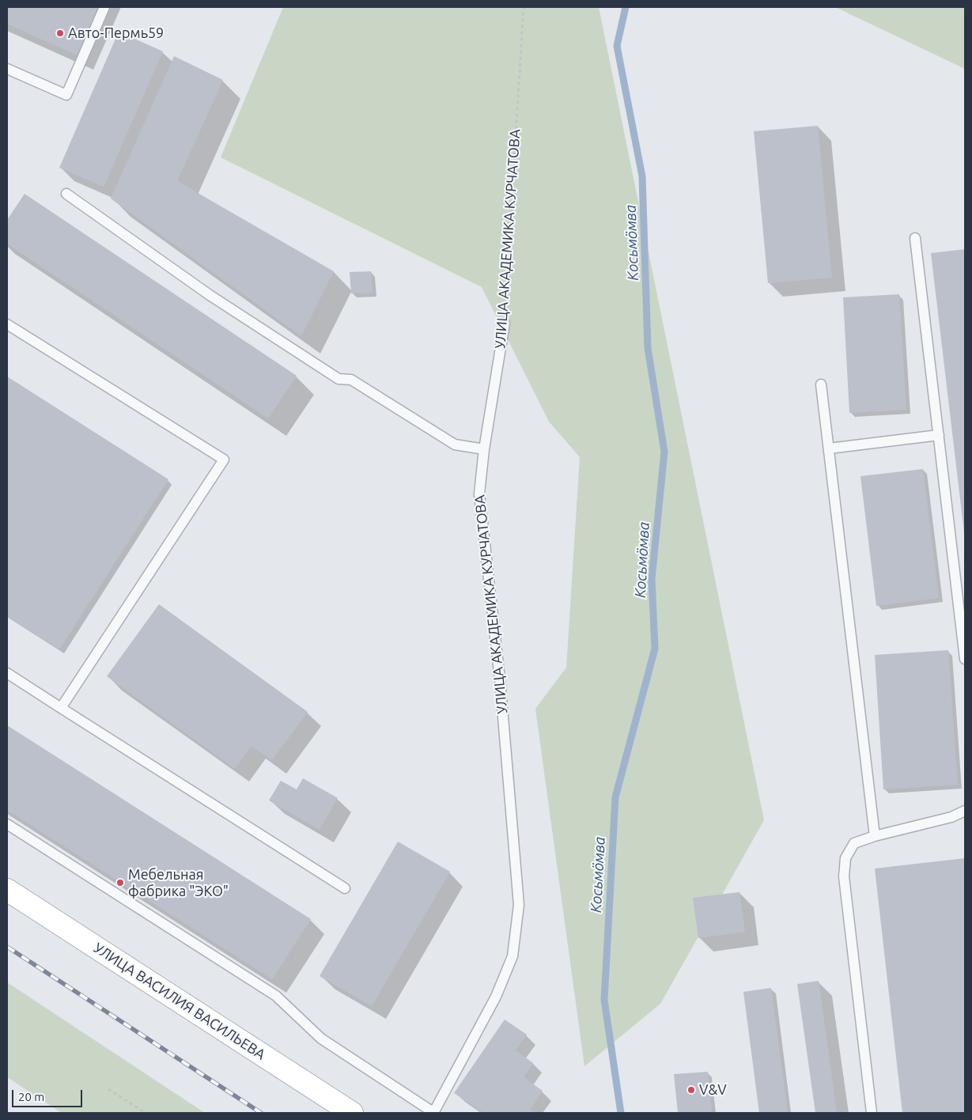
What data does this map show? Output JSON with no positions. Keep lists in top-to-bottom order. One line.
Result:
{"streets":{"main road":["УЛИЦА ВАСИЛИЯ ВАСИЛЬЕВА"],"lane":["УЛИЦА АКАДЕМИКА КУРЧАТОВА"]},"water":["Косьмӧмва"],"places":["Авто-Пермь59","Мебельная фабрика \"ЭКО\"","V&V"],"scale_bar":"20 m"}
